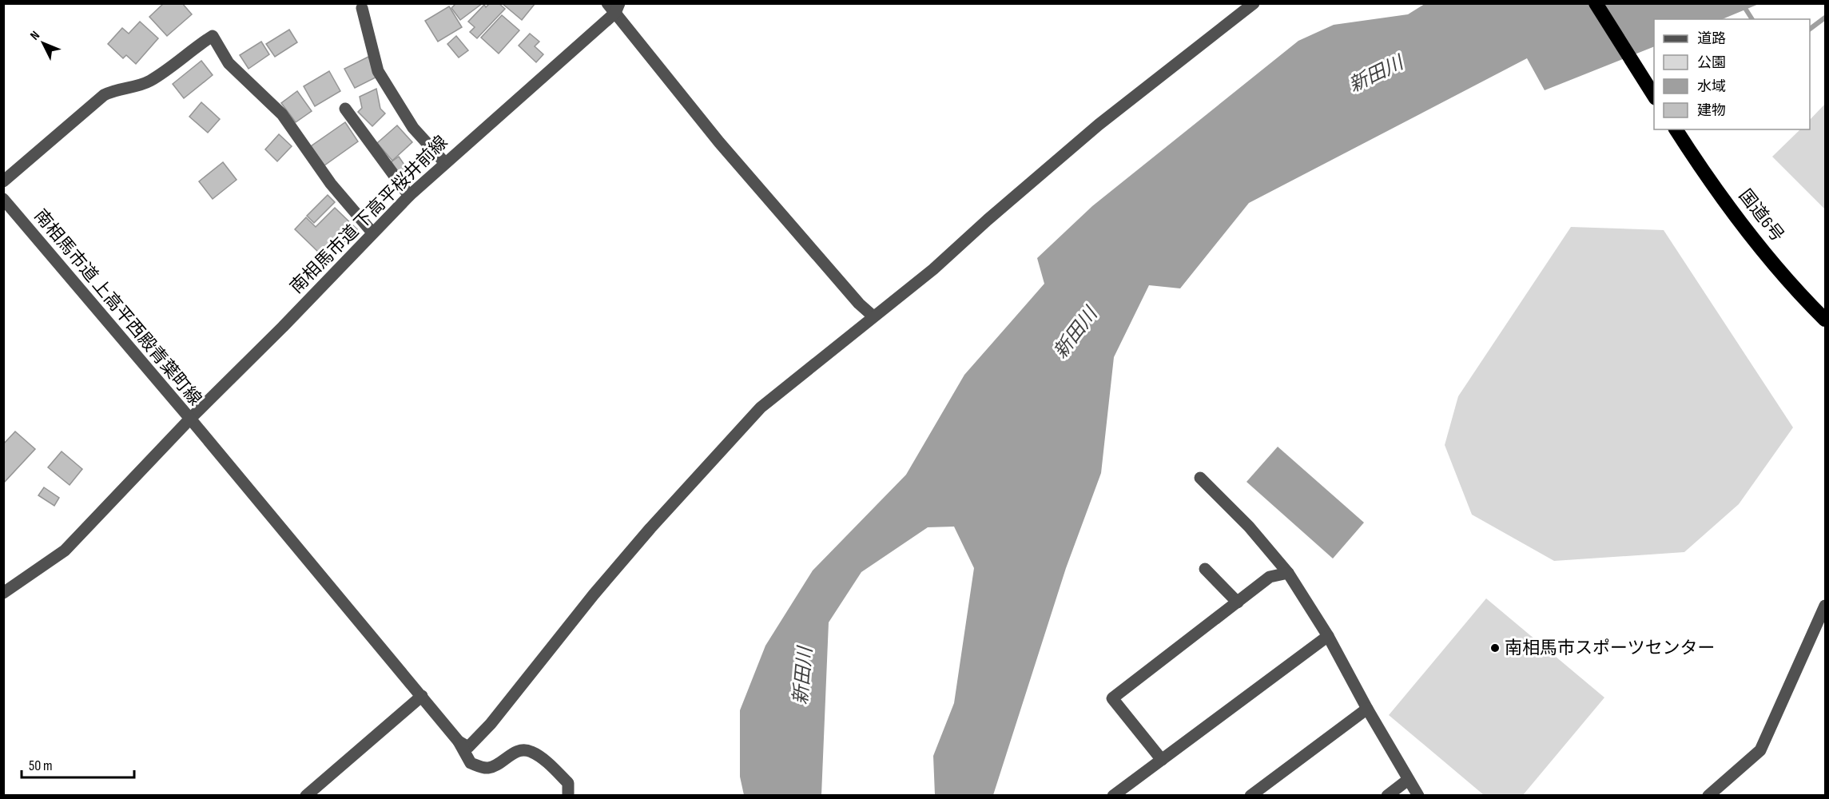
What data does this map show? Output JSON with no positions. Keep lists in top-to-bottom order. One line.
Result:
{"streets":{"highway":["国道6号"],"street":["南相馬市道 下高平桜井前線","南相馬市道 上高平西殿青葉町線"]},"crossings":[["南相馬市道 下高平桜井前線","南相馬市道 上高平西殿青葉町線"]],"water":["新田川"],"places":["南相馬市スポーツセンター"],"legend":["道路","公園","水域","建物"],"scale_bar":"50 m","north":"top left"}
